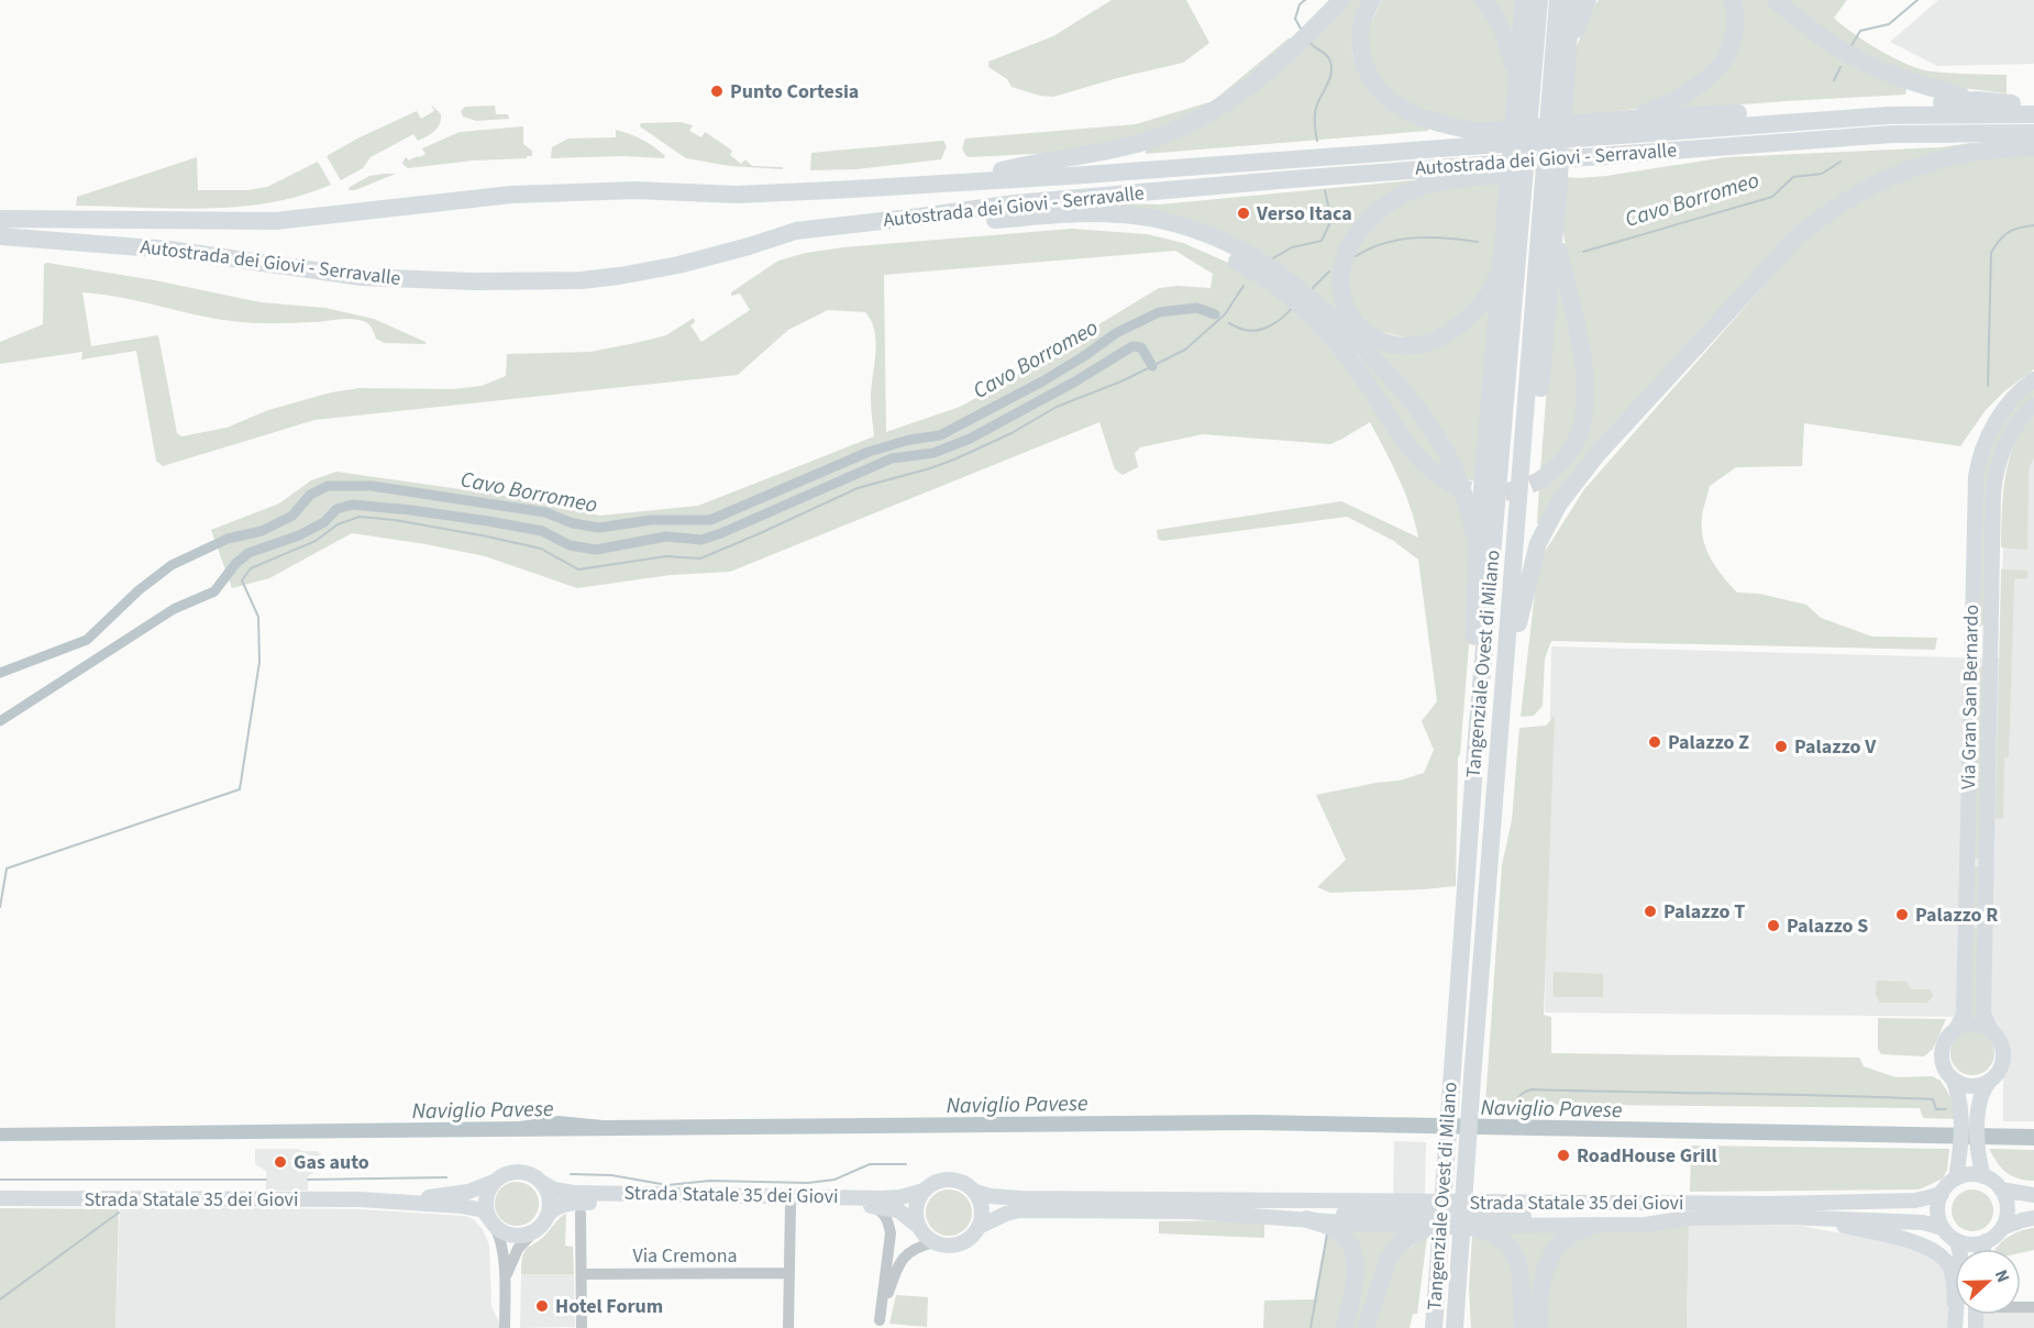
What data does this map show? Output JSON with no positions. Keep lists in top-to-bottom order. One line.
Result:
{"streets":{"highway":["Autostrada dei Giovi - Serravalle","Tangenziale Ovest di Milano"],"main road":["Via Gran San Bernardo","Strada Statale 35 dei Giovi"],"street":["Via Cremona"]},"water":["Cavo Borromeo","Naviglio Pavese"],"places":["Punto Cortesia","Verso Itaca","Palazzo Z","Palazzo V","Palazzo T","Palazzo R","Palazzo S","RoadHouse Grill","Gas auto","Hotel Forum"],"north":"right"}
